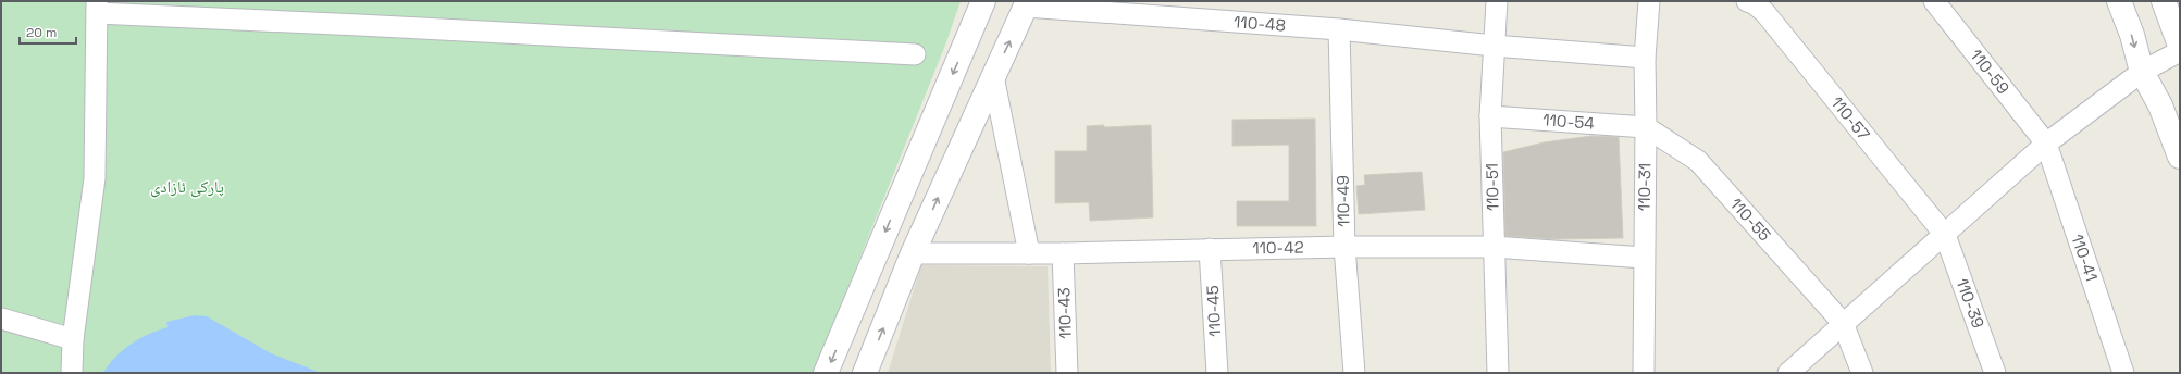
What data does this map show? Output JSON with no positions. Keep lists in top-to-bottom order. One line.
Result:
{"streets":{"street":["110-48","110-59","110-57","110-54","110-51","110-31","110-49","110-55","110-42","110-41","110-39","110-45","110-43"]},"crossings":[["110-48","110-51"],["110-48","110-31"],["110-48","110-49"],["110-59","110-41"],["110-57","110-39"],["110-54","110-51"],["110-54","110-31"],["110-54","110-55"],["110-51","110-42"],["110-31","110-55"],["110-31","110-42"],["110-49","110-42"],["110-42","110-45"],["110-42","110-43"]],"parks":["پارکی ئازادی"],"scale_bar":"20 m"}
